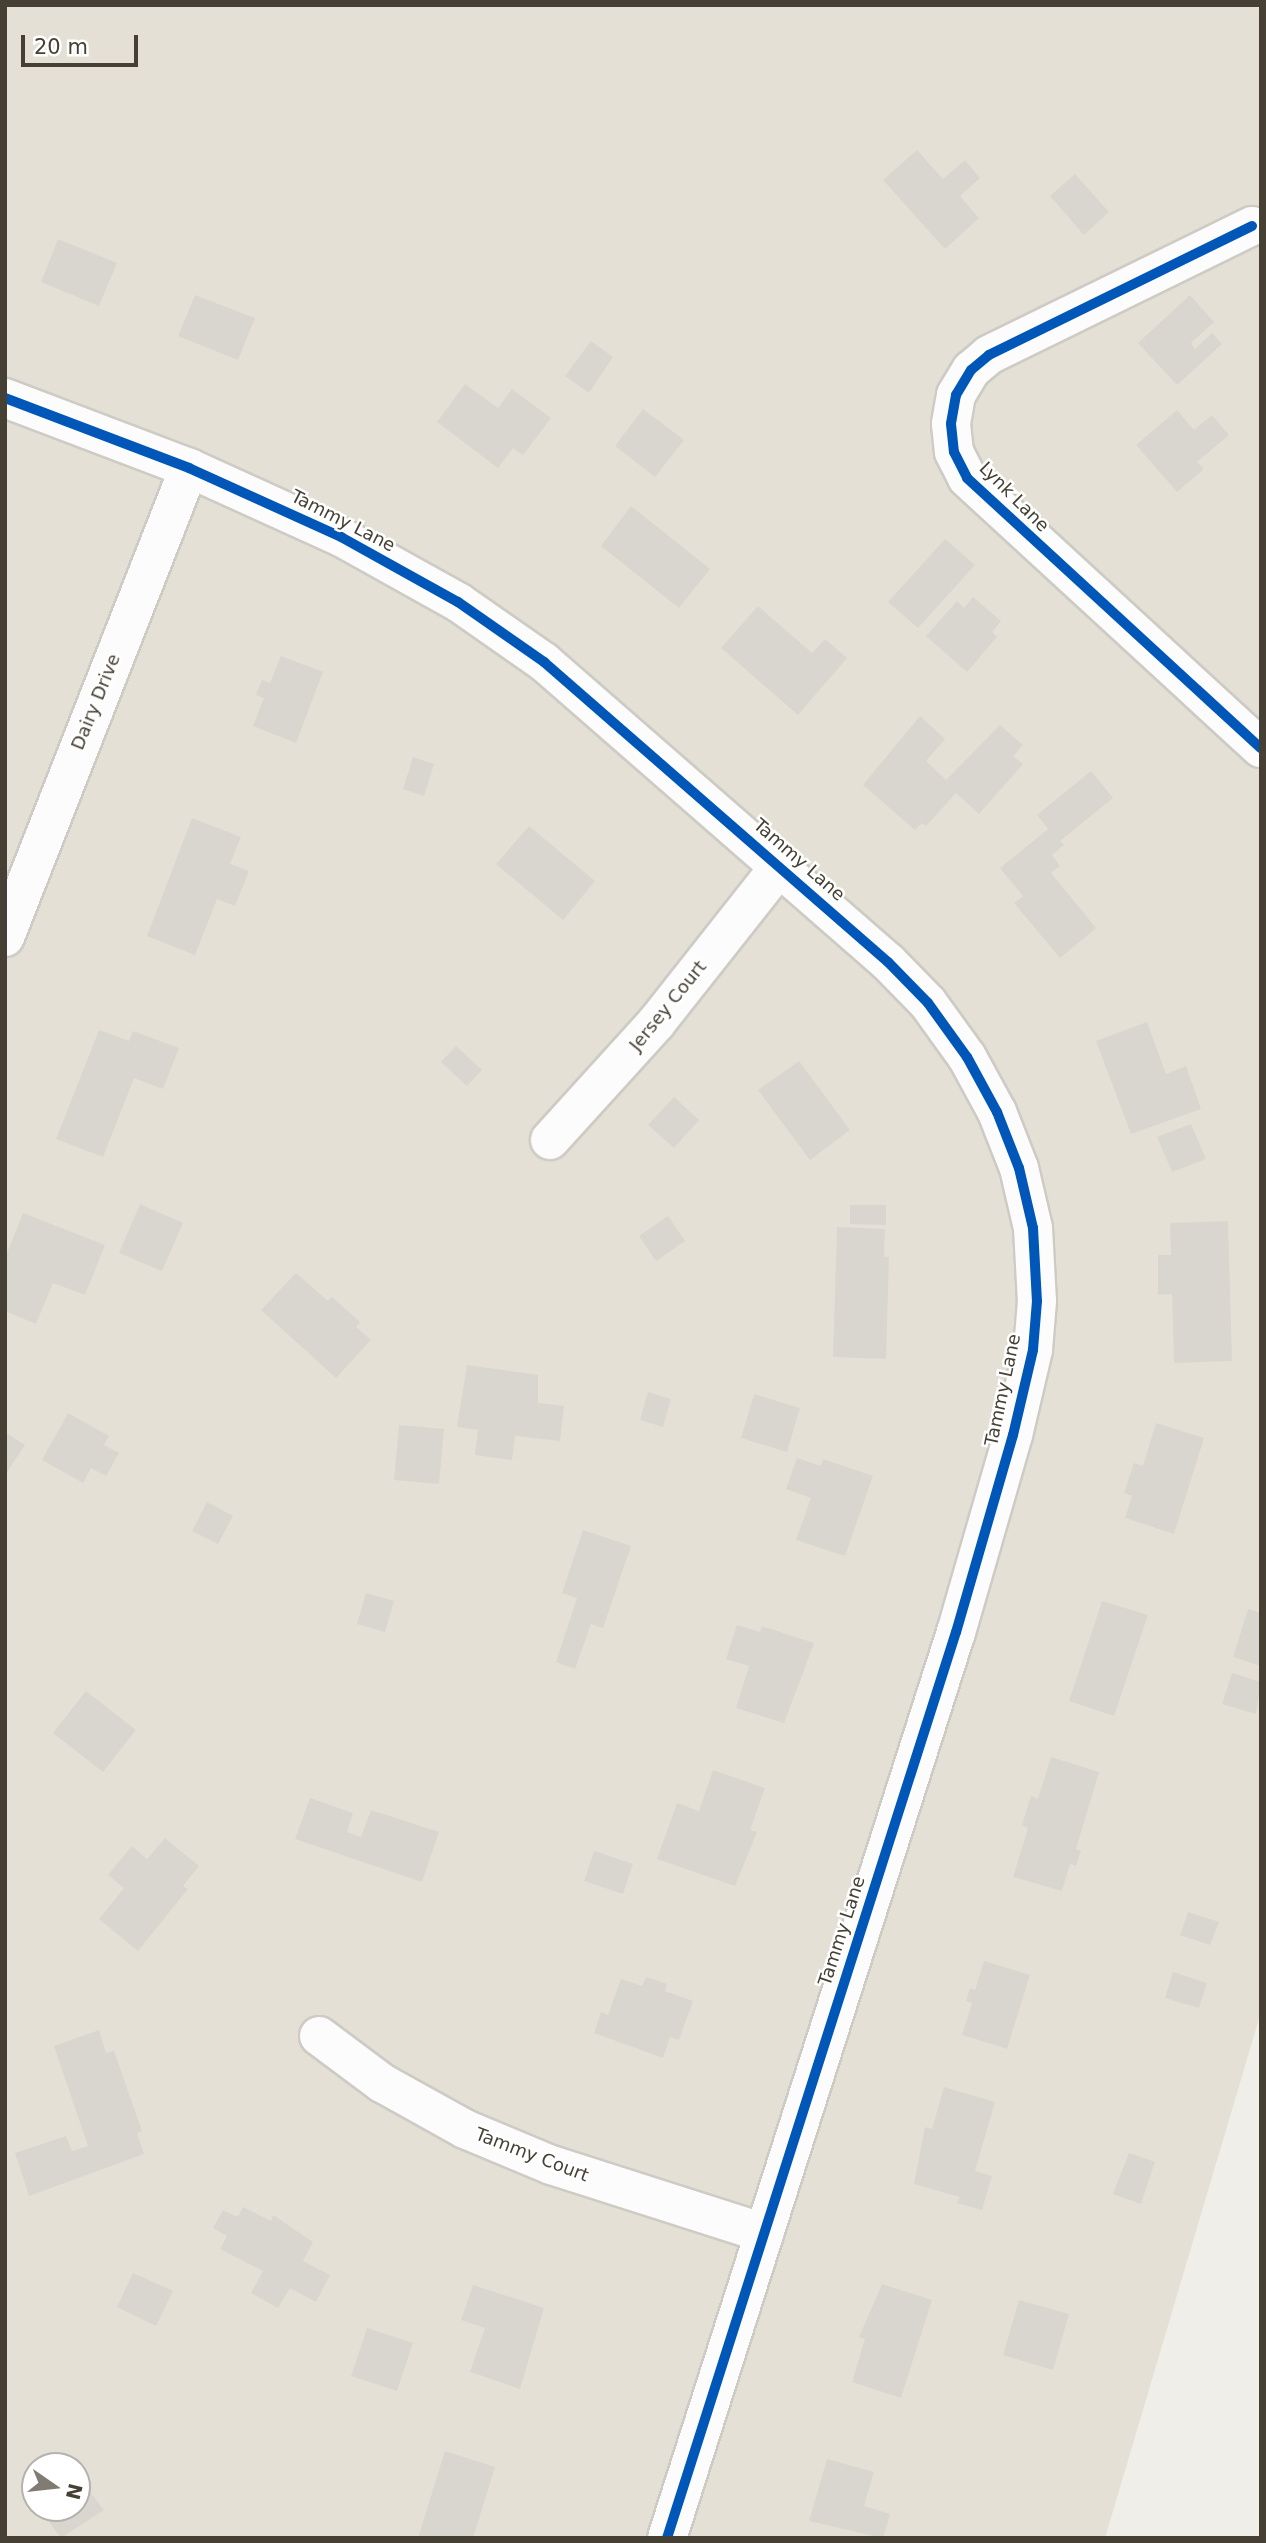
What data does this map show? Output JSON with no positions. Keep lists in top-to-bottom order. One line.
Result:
{"streets":{"street":["Lynk Lane","Tammy Lane","Dairy Drive","Jersey Court","Tammy Court"]},"crossings":[["Tammy Lane","Dairy Drive"],["Tammy Lane","Jersey Court"],["Tammy Lane","Tammy Court"]],"scale_bar":"20 m","north":"right"}
